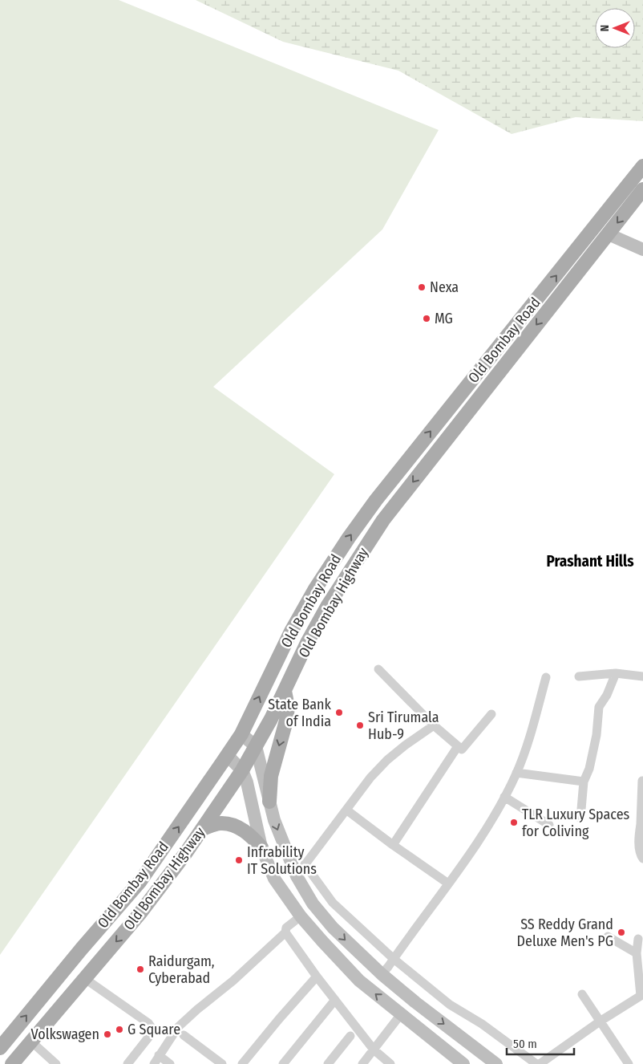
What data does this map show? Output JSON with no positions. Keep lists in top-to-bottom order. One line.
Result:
{"streets":{"main road":["Old Bombay Road","Old Bombay Highway"]},"one_way":["Old Bombay Road","Old Bombay Highway"],"districts":["Prashant Hills"],"places":["Nexa","MG","State Bank of India","Sri Tirumala Hub-9","TLR Luxury Spaces for Coliving","Infrability IT Solutions","SS Reddy Grand Deluxe Men's PG","Raidurgam, Cyberabad","G Square","Volkswagen"],"scale_bar":"50 m","north":"left"}
